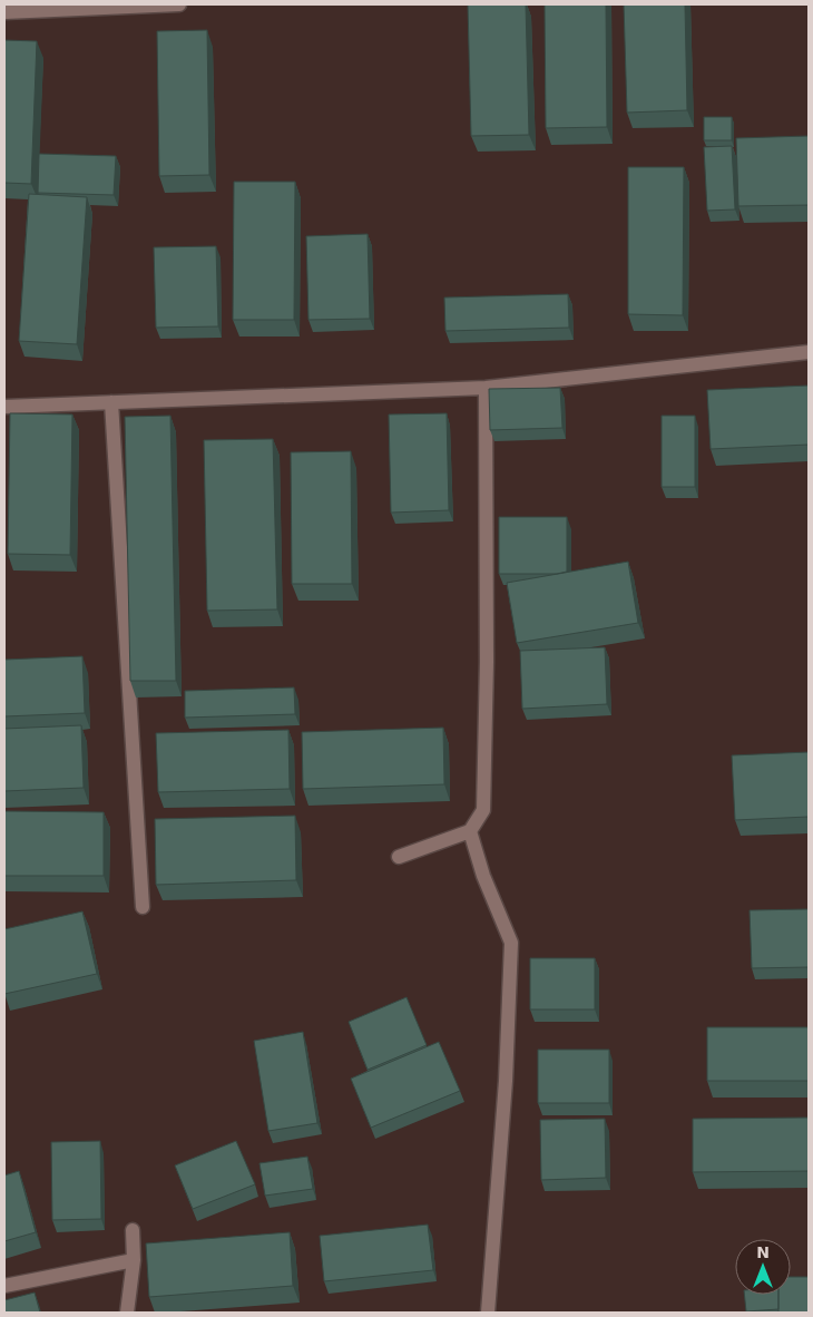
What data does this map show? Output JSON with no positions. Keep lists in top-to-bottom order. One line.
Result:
{"north":"top"}
